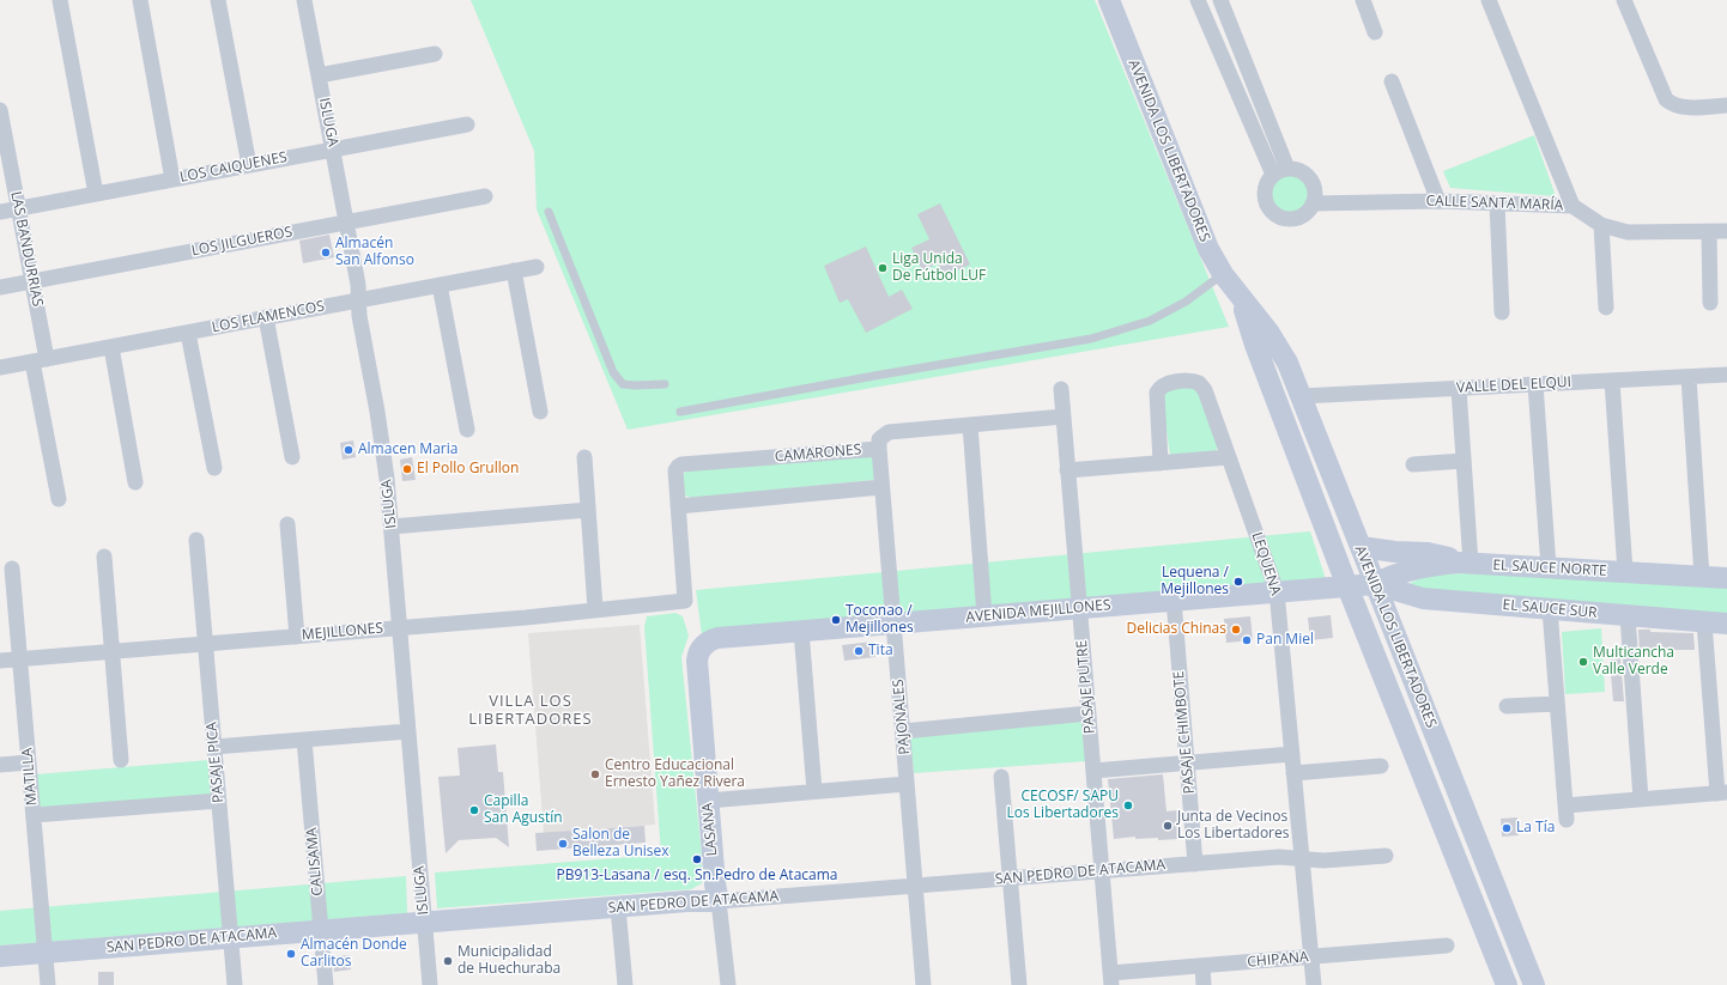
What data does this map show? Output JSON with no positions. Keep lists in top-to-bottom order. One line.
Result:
{"streets":{"street":["ISLUGA","AVENIDA LOS LIBERTADORES","LOS CAIQUENES","CALLE SANTA MARÍA","LOS JILGUEROS","LAS BANDURRIAS","LOS FLAMENCOS","VALLE DEL ELQUI","CAMARONES","LEQUENA","EL SAUCE NORTE","EL SAUCE SUR","AVENIDA MEJILLONES","MEJILLONES","PASAJE PUTRE","PAJONALES","PASAJE CHIMBOTE","PASAJE PICA","MATILLA","LASANA","CALISAMA","SAN PEDRO DE ATACAMA","CHIPANA"]},"crossings":[["ISLUGA","LOS CAIQUENES"],["ISLUGA","LOS JILGUEROS"],["ISLUGA","LOS FLAMENCOS"],["ISLUGA","MEJILLONES"],["ISLUGA","SAN PEDRO DE ATACAMA"],["AVENIDA LOS LIBERTADORES","VALLE DEL ELQUI"],["AVENIDA LOS LIBERTADORES","EL SAUCE NORTE"],["AVENIDA LOS LIBERTADORES","EL SAUCE SUR"],["AVENIDA LOS LIBERTADORES","AVENIDA MEJILLONES"],["LOS CAIQUENES","LAS BANDURRIAS"],["LOS JILGUEROS","LAS BANDURRIAS"],["LAS BANDURRIAS","LOS FLAMENCOS"],["CAMARONES","MEJILLONES"],["CAMARONES","PASAJE PUTRE"],["CAMARONES","PAJONALES"],["LEQUENA","AVENIDA MEJILLONES"],["LEQUENA","SAN PEDRO DE ATACAMA"],["LEQUENA","CHIPANA"],["EL SAUCE NORTE","EL SAUCE SUR"],["EL SAUCE NORTE","AVENIDA MEJILLONES"],["EL SAUCE SUR","AVENIDA MEJILLONES"],["AVENIDA MEJILLONES","PASAJE PUTRE"],["AVENIDA MEJILLONES","PAJONALES"],["AVENIDA MEJILLONES","PASAJE CHIMBOTE"],["AVENIDA MEJILLONES","LASANA"],["MEJILLONES","PASAJE PICA"],["MEJILLONES","MATILLA"],["PASAJE PUTRE","SAN PEDRO DE ATACAMA"],["PASAJE PUTRE","CHIPANA"],["PAJONALES","SAN PEDRO DE ATACAMA"],["PASAJE CHIMBOTE","SAN PEDRO DE ATACAMA"],["PASAJE PICA","SAN PEDRO DE ATACAMA"],["MATILLA","SAN PEDRO DE ATACAMA"],["LASANA","SAN PEDRO DE ATACAMA"],["CALISAMA","SAN PEDRO DE ATACAMA"]],"districts":["VILLA LOS LIBERTADORES"],"places":["Almacén San Alfonso","Liga Unida De Fútbol LUF","Almacen Maria","El Pollo Grullon","Lequena / Mejillones","Toconao / Mejillones","Delicias Chinas","Pan Miel","Tita","Multicancha Valle Verde","Centro Educacional Ernesto Yañez Rivera","CECOSF/ SAPU Los Libertadores","Capilla San Agustín","Junta de Vecinos Los Libertadores","La Tía","Salon de Belleza Unisex","PB913-Lasana / esq. Sn.Pedro de Atacama","Almacén Donde Carlitos","Municipalidad de Huechuraba"]}
